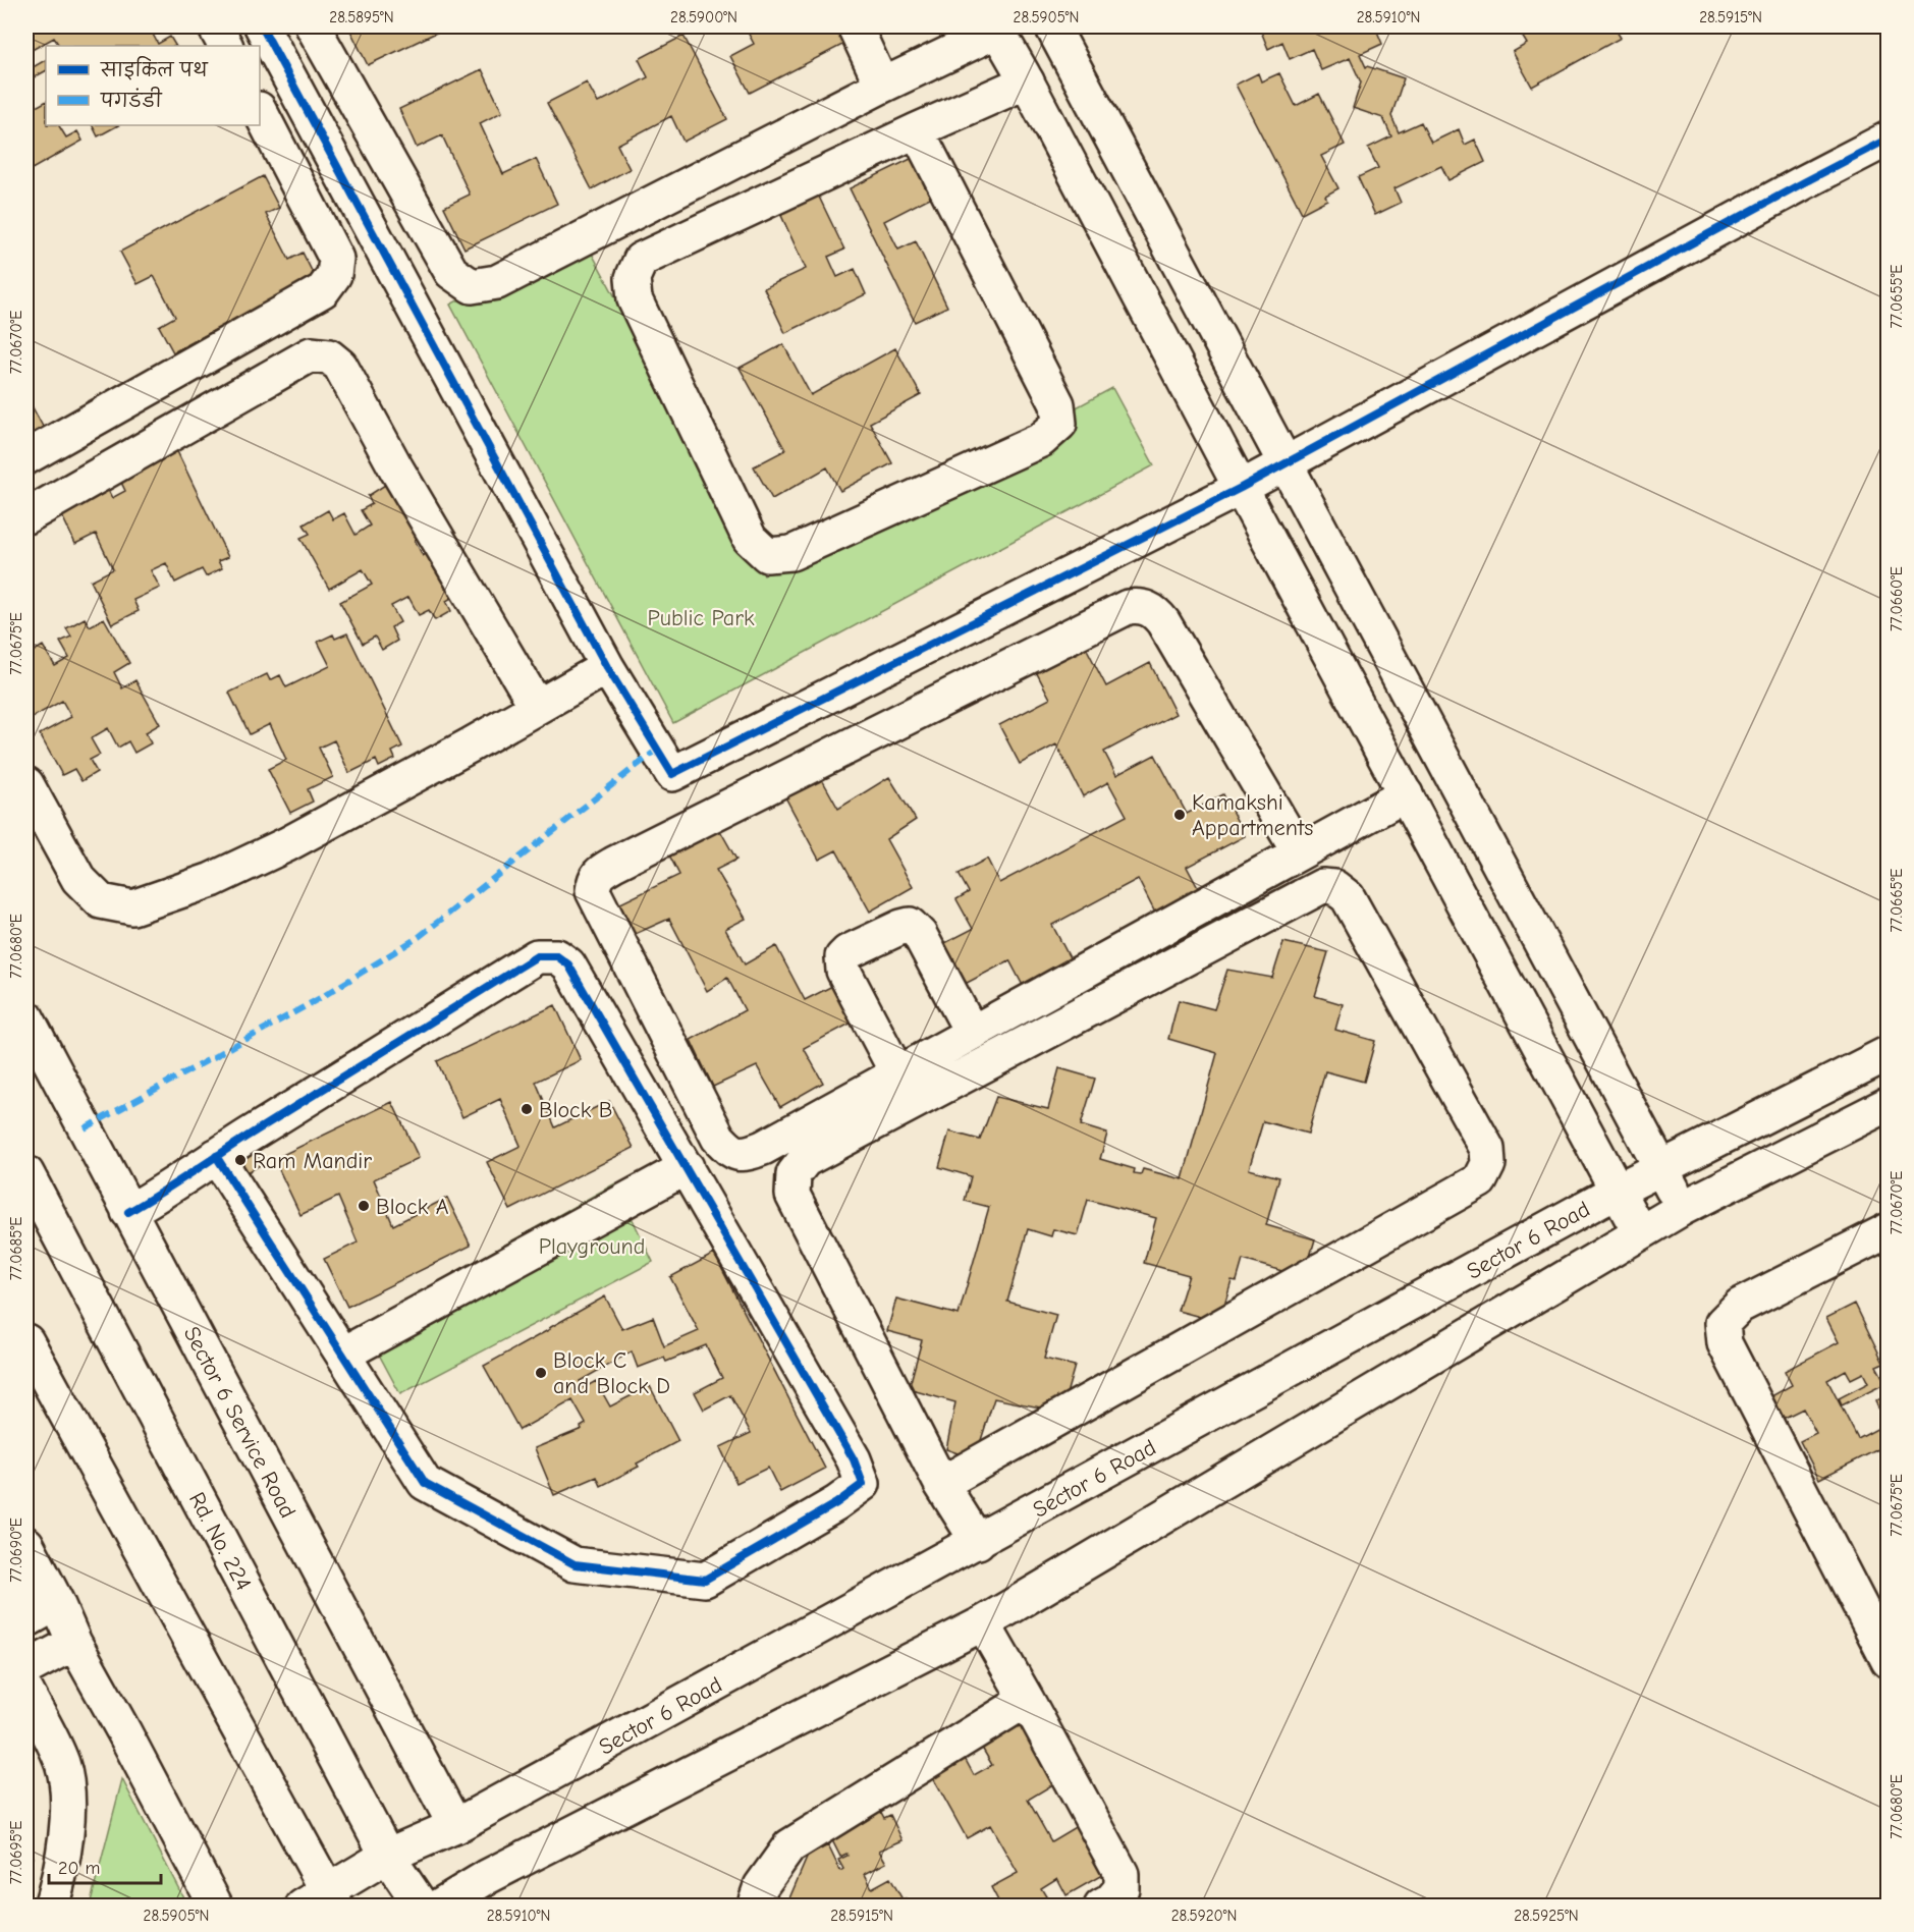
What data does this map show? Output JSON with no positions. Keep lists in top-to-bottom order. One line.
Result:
{"streets":{"street":["Sector 6 Road","Sector 6 Service Road","Rd. No. 224"]},"crossings":[["Sector 6 Road","Sector 6 Service Road"],["Sector 6 Road","Rd. No. 224"]],"parks":["Public Park","Playground"],"places":["Kamakshi Appartments","Block B","Ram Mandir","Block A","Block C and Block D"],"legend":["साइकिल पथ","पगडंडी"],"scale_bar":"20 m","coordinates":["28.5895°N","28.5900°N","28.5905°N","28.5910°N","28.5915°N","77.0655°E","77.0670°E","77.0660°E","77.0675°E","77.0665°E","77.0680°E","77.0685°E","77.0690°E","77.0695°E","28.5920°N","28.5925°N"]}
